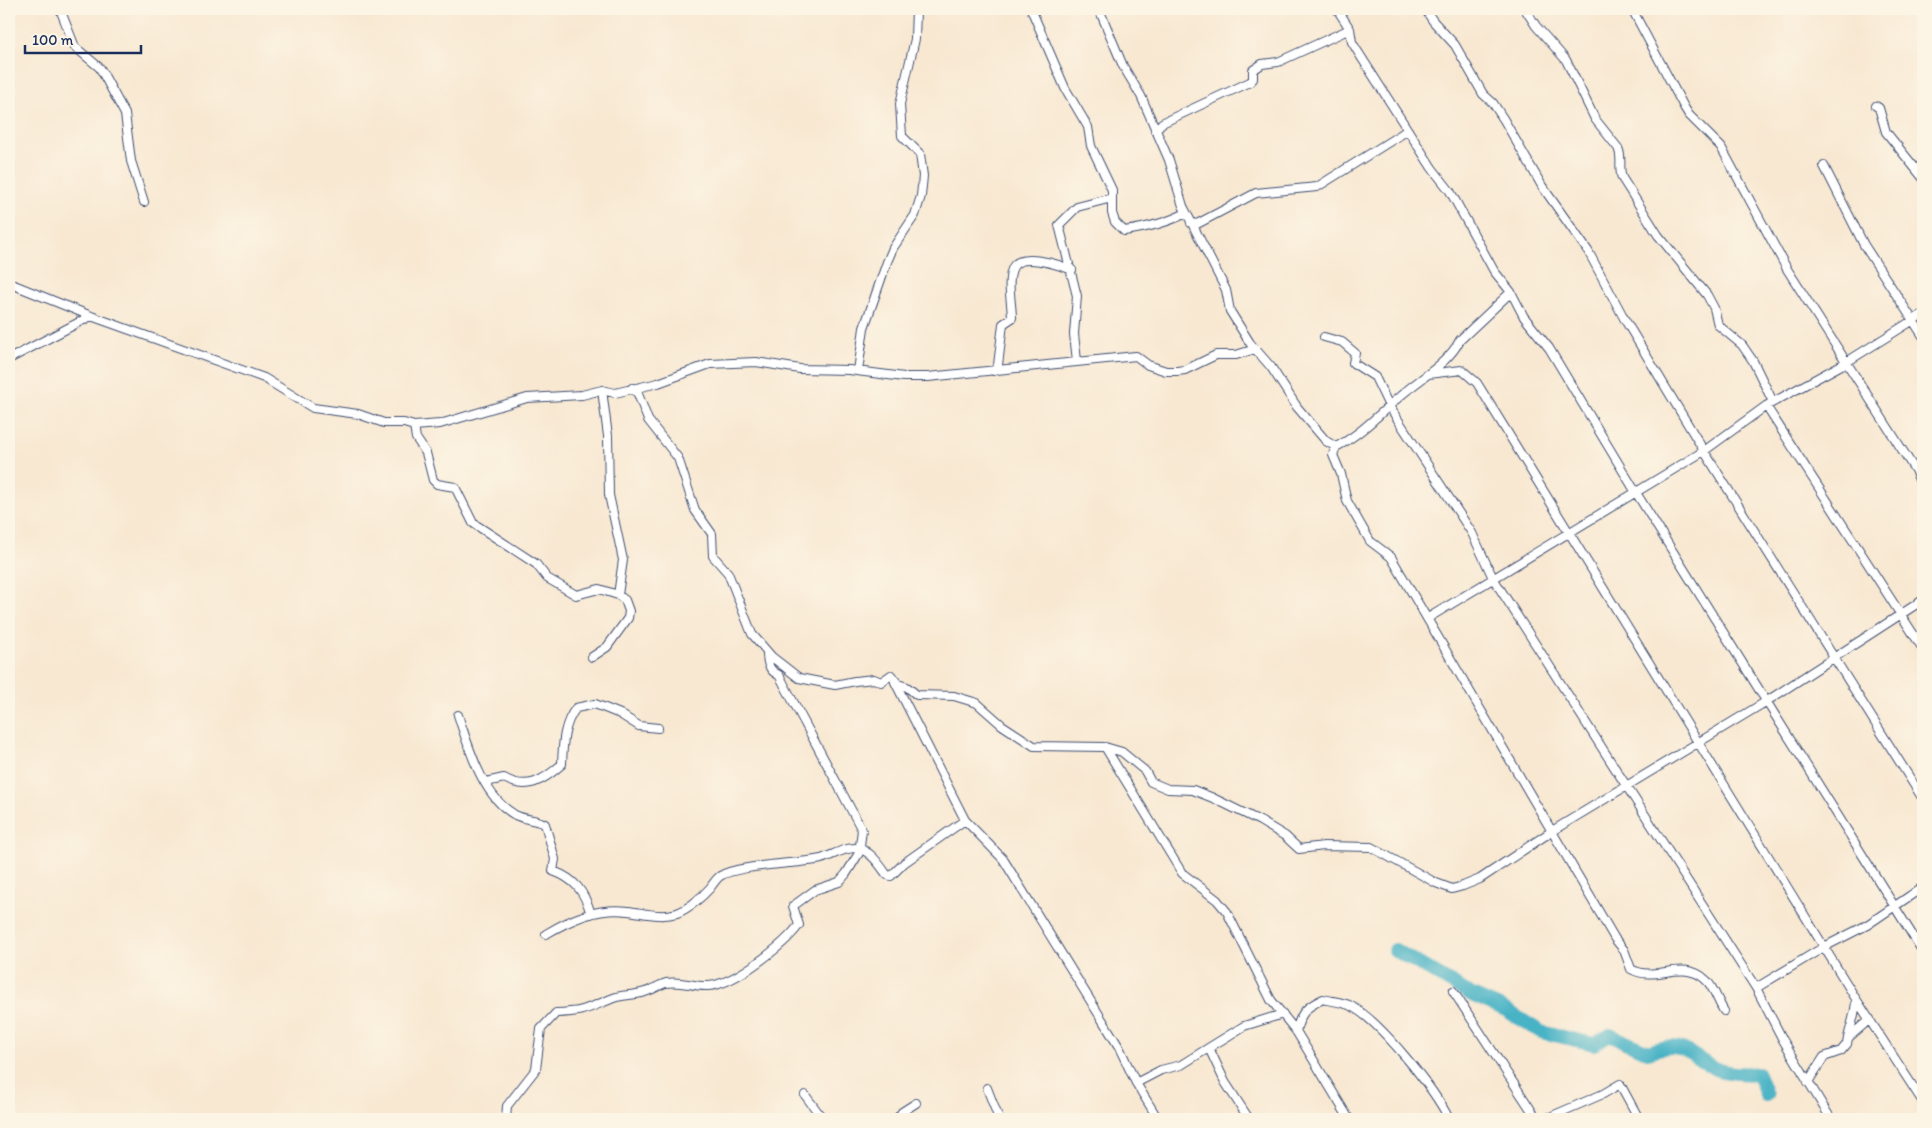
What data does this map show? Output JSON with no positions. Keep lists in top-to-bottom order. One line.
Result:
{"scale_bar":"100 m"}
